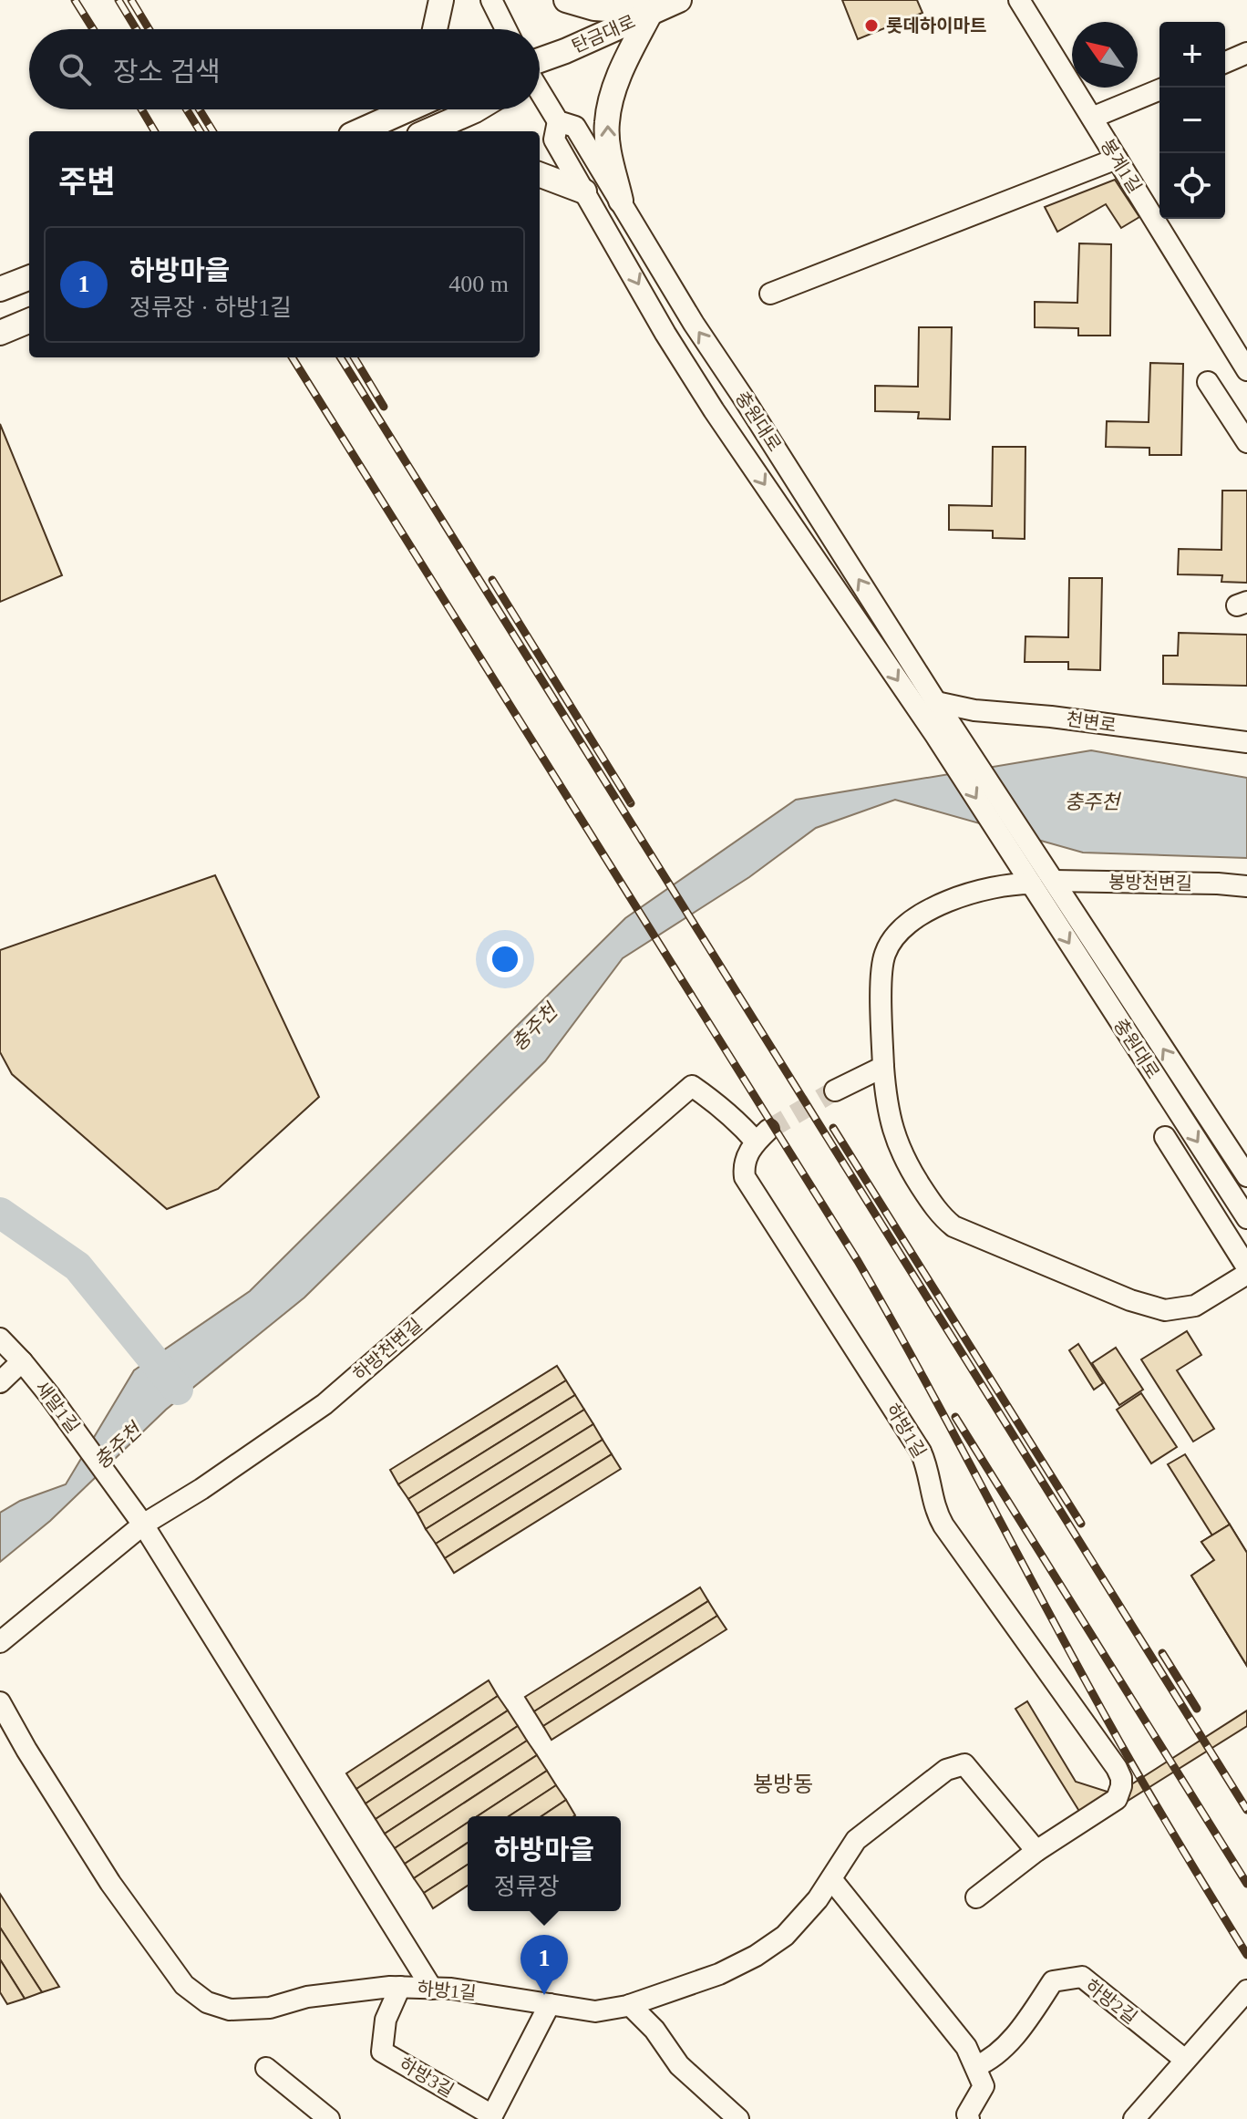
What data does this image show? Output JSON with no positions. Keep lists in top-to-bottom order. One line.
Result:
{"streets":{"main road":["탄금대로"],"street":["봉계1길","충원대로","천변로","봉방천변길","하방천변길","새말1길","하방1길","하방2길","하방3길"]},"crossings":[["충원대로","천변로"],["충원대로","봉방천변길"],["하방천변길","새말1길"],["하방천변길","하방1길"],["새말1길","하방1길"],["하방1길","하방3길"]],"districts":["봉방동"],"water":["충주천"],"places":["롯데하이마트"],"north":"top left","page":{"map_buttons":["+","−"],"search":"장소 검색","heading":"주변","list":[{"mark":"1","name":"하방마을","note":"정류장 · 하방1길","value":"400 m"}],"popup":["하방마을","정류장"],"pins":"1"}}
